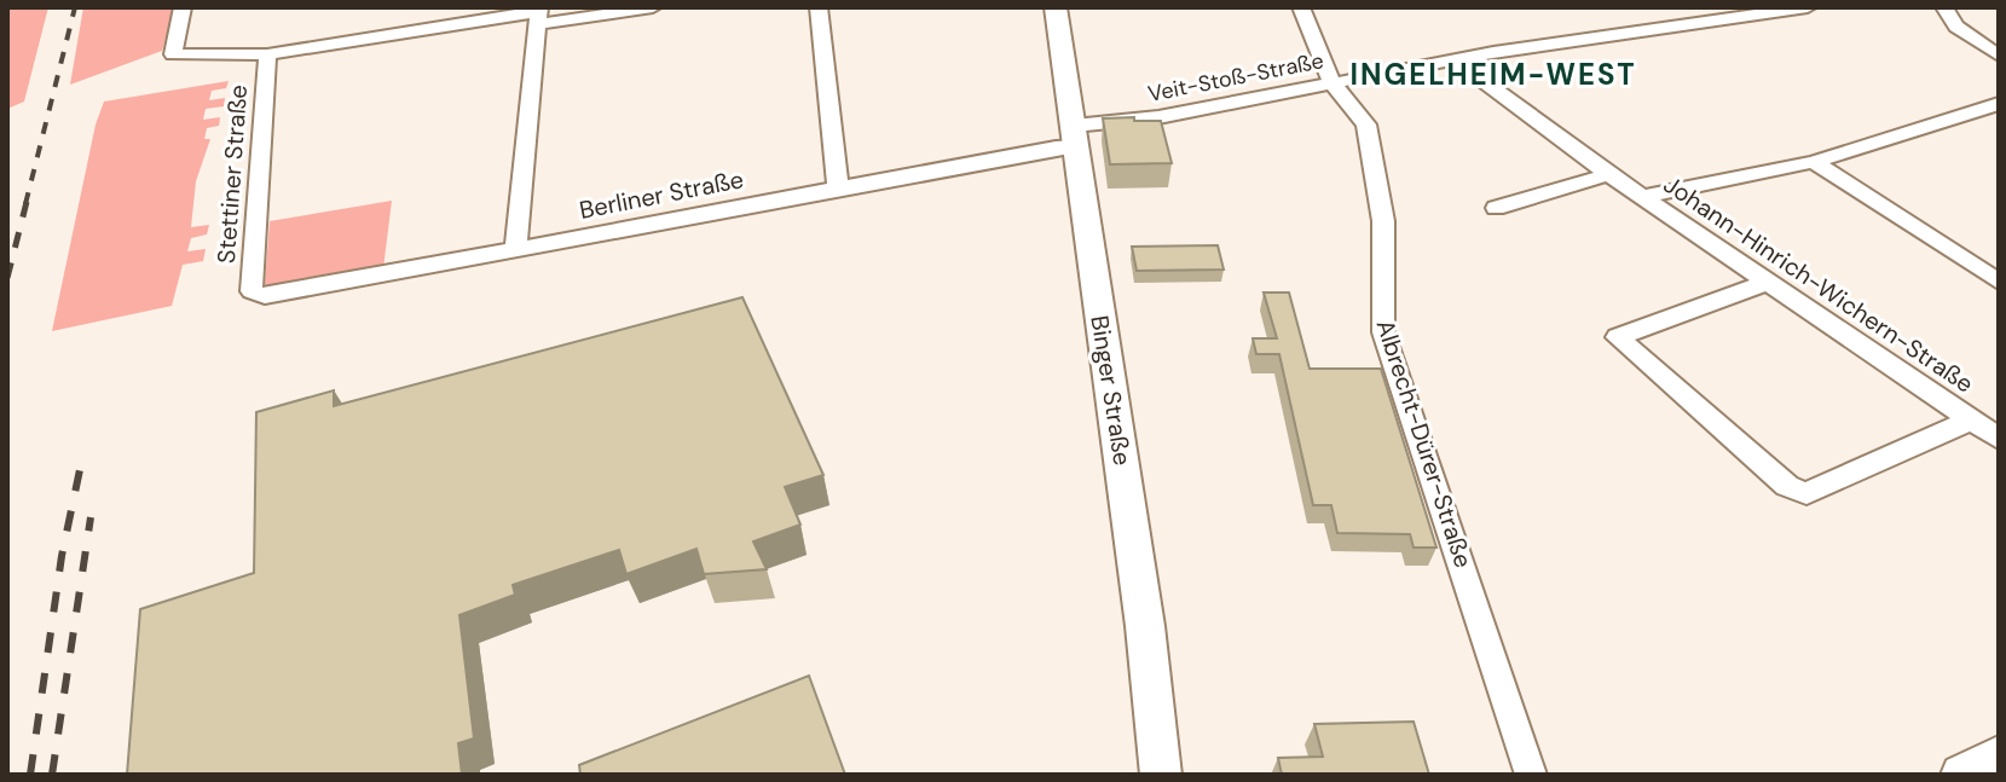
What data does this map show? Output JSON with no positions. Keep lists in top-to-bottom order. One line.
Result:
{"streets":{"main road":["Binger Straße"],"street":["Veit-Stoß-Straße","Stettiner Straße","Berliner Straße","Johann-Hinrich-Wichern-Straße","Albrecht-Dürer-Straße"]},"crossings":[["Veit-Stoß-Straße","Berliner Straße"],["Veit-Stoß-Straße","Johann-Hinrich-Wichern-Straße"],["Veit-Stoß-Straße","Binger Straße"],["Veit-Stoß-Straße","Albrecht-Dürer-Straße"],["Stettiner Straße","Berliner Straße"],["Berliner Straße","Binger Straße"]],"districts":["INGELHEIM-WEST"]}
